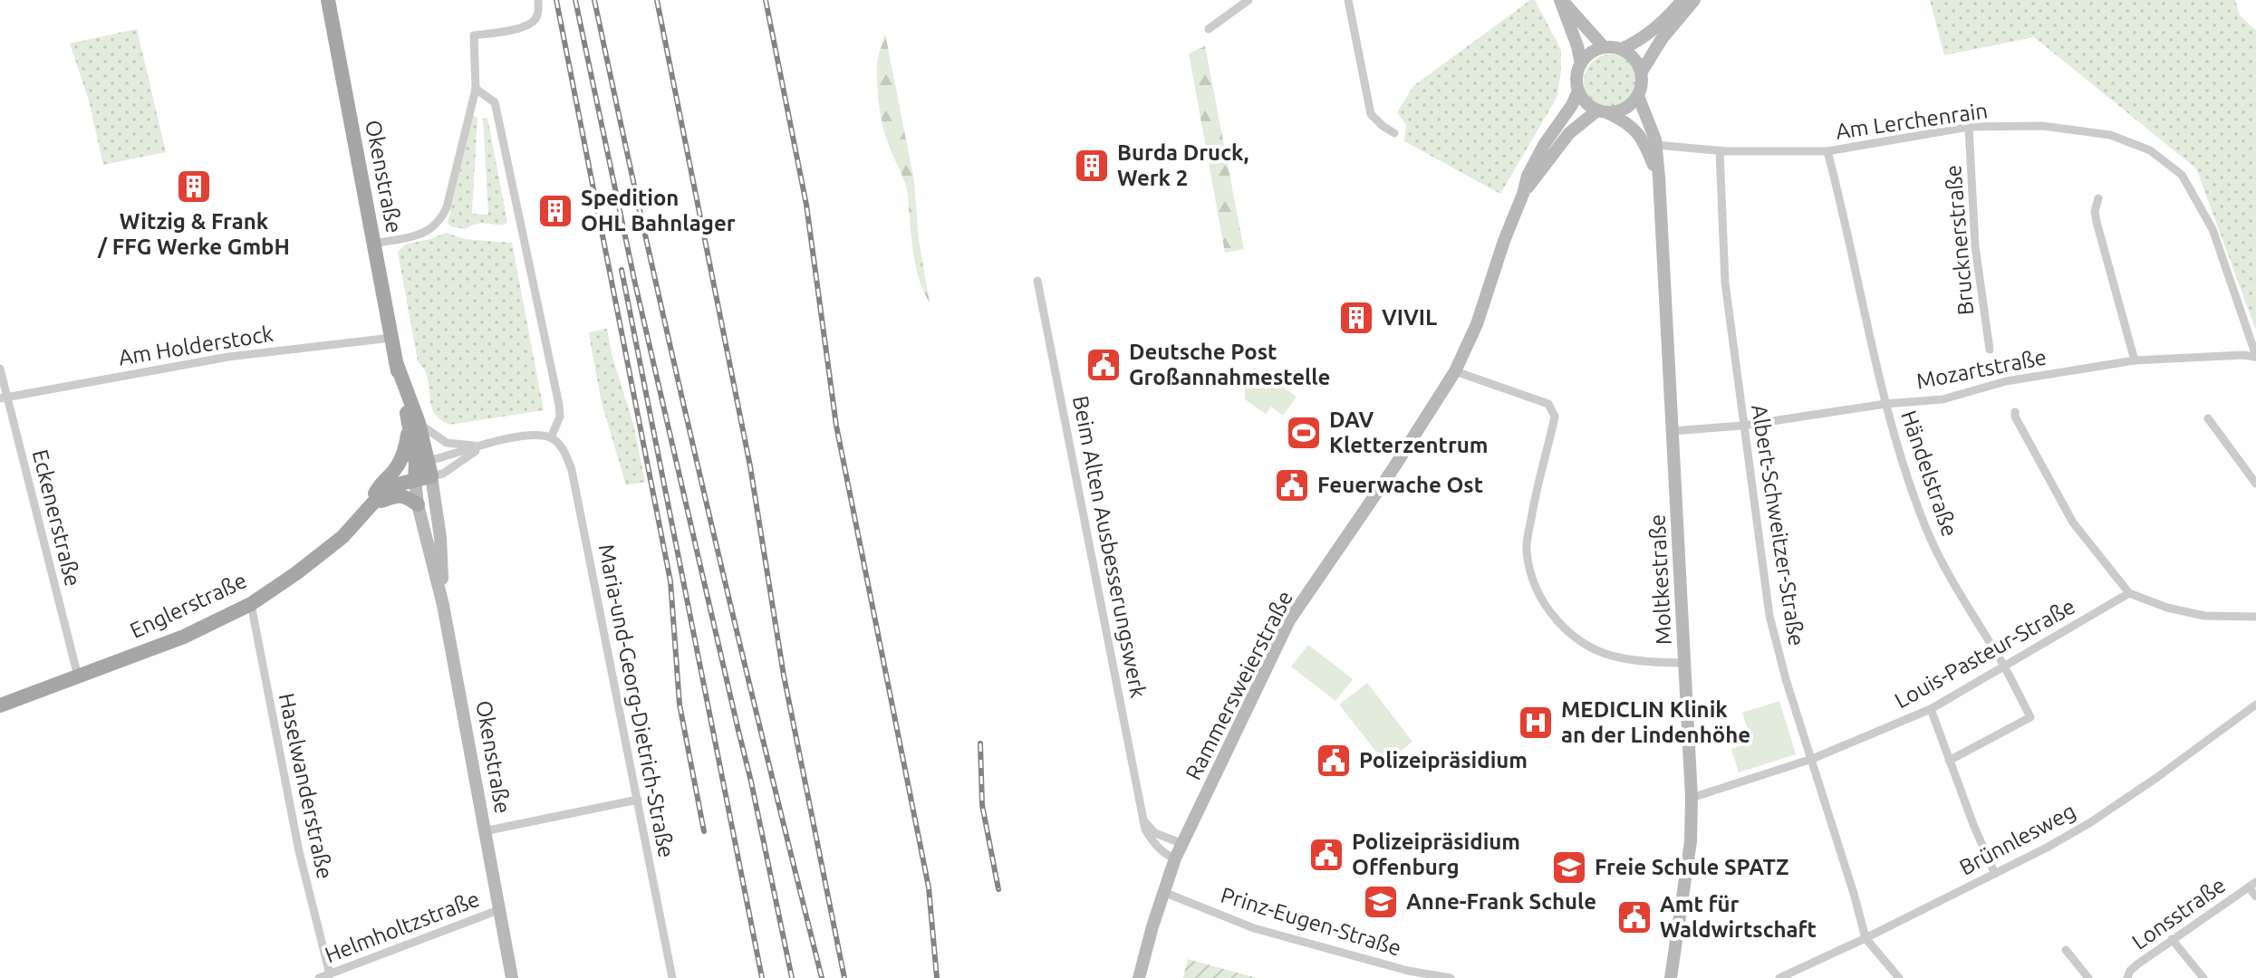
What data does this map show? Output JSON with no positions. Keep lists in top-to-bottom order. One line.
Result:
{"streets":{"main road":["Okenstraße","Englerstraße"],"street":["Am Lerchenrain","Brucknerstraße","Am Holderstock","Mozartstraße","Händelstraße","Eckenerstraße","Albert-Schweitzer-Straße","Beim Alten Ausbesserungswerk","Moltkestraße","Louis-Pasteur-Straße","Rammersweierstraße","Maria-und-Georg-Dietrich-Straße","Haselwanderstraße","Brünnlesweg","Lonsstraße","Prinz-Eugen-Straße","Helmholtzstraße"]},"crossings":[["Am Lerchenrain","Brucknerstraße"],["Am Lerchenrain","Mozartstraße"],["Am Lerchenrain","Händelstraße"],["Am Lerchenrain","Albert-Schweitzer-Straße"],["Am Lerchenrain","Moltkestraße"],["Okenstraße","Am Holderstock"],["Okenstraße","Englerstraße"],["Okenstraße","Maria-und-Georg-Dietrich-Straße"],["Okenstraße","Helmholtzstraße"],["Am Holderstock","Eckenerstraße"],["Mozartstraße","Händelstraße"],["Mozartstraße","Albert-Schweitzer-Straße"],["Mozartstraße","Moltkestraße"],["Händelstraße","Louis-Pasteur-Straße"],["Eckenerstraße","Englerstraße"],["Albert-Schweitzer-Straße","Louis-Pasteur-Straße"],["Albert-Schweitzer-Straße","Brünnlesweg"],["Beim Alten Ausbesserungswerk","Rammersweierstraße"],["Moltkestraße","Louis-Pasteur-Straße"],["Moltkestraße","Rammersweierstraße"],["Englerstraße","Haselwanderstraße"],["Rammersweierstraße","Prinz-Eugen-Straße"],["Haselwanderstraße","Helmholtzstraße"]],"places":{"building":["Burda Druck, Werk 2","Witzig & Frank / FFG Werke GmbH","Spedition OHL Bahnlager","VIVIL"],"public building":["Deutsche Post Großannahmestelle","Feuerwache Ost","Polizeipräsidium","Polizeipräsidium Offenburg","Amt für Waldwirtschaft"],"sports":["DAV Kletterzentrum"],"hospital":["MEDICLIN Klinik an der Lindenhöhe"],"school or university":["Freie Schule SPATZ","Anne-Frank Schule"]}}
